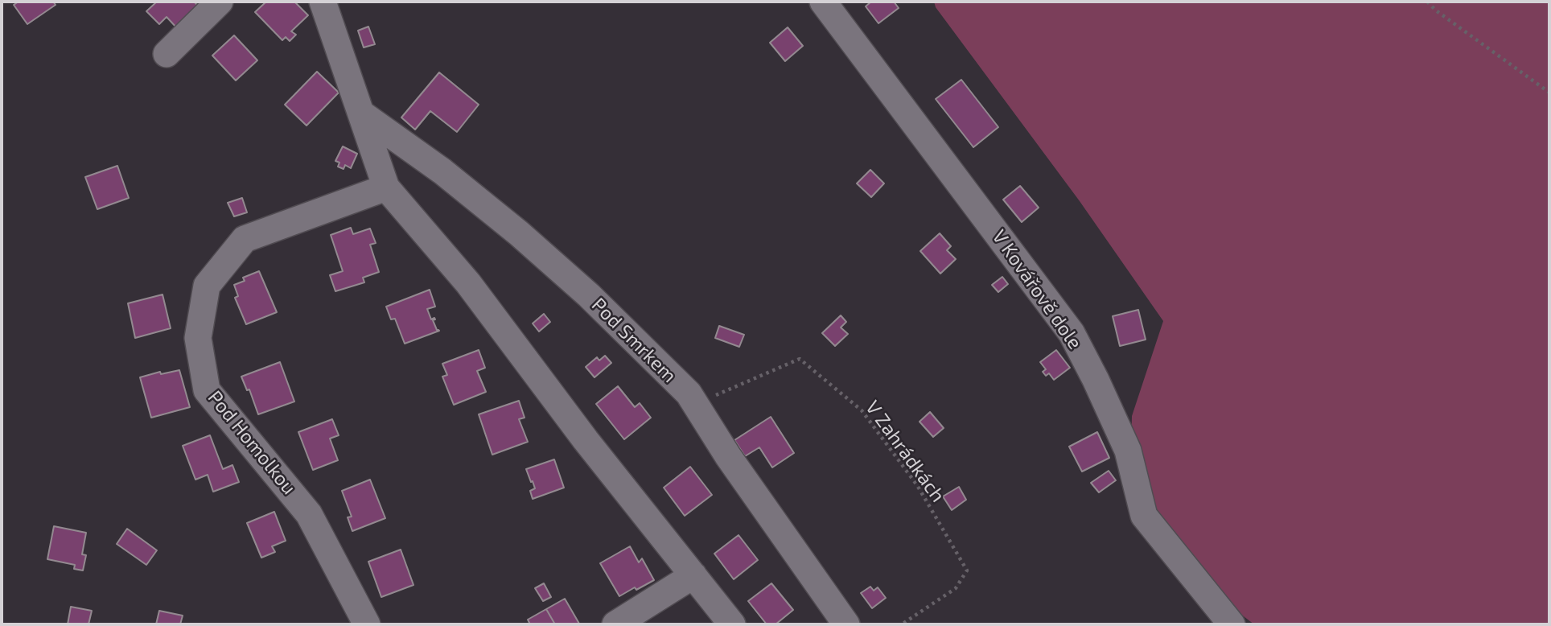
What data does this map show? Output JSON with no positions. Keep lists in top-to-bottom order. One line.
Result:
{"streets":{"street":["V Kovářově dole","Pod Smrkem","Pod Homolkou"],"path":["V Zahrádkách"]},"crossings":[["Pod Smrkem","V Zahrádkách"]]}
